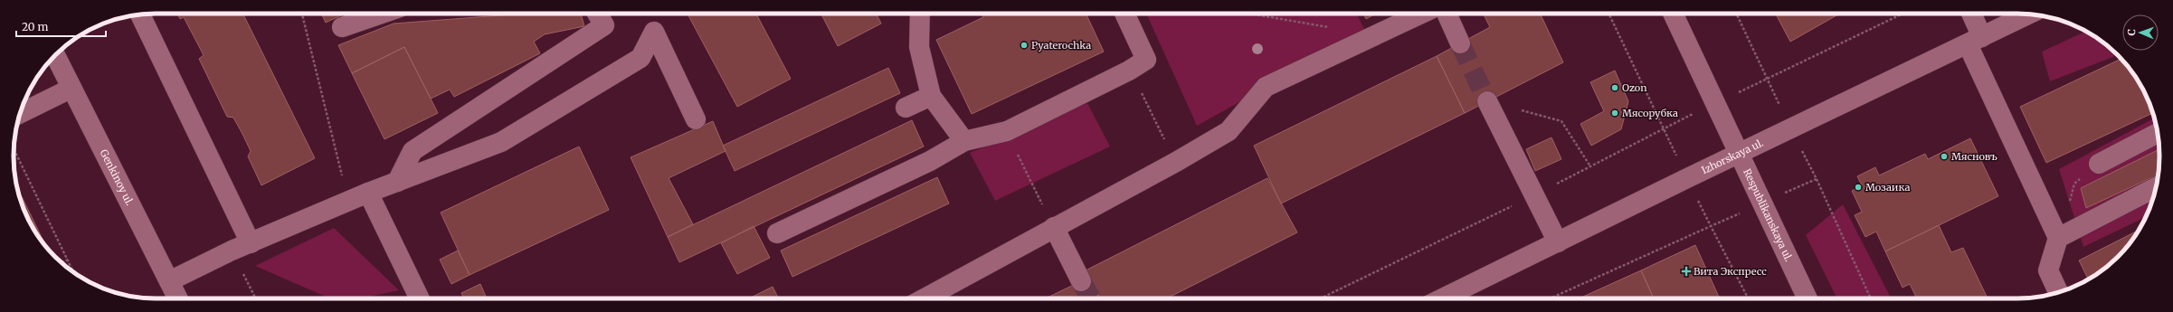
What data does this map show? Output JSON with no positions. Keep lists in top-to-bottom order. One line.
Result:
{"streets":{"street":["Izhorskaya ul.","Genkinoy ul.","Respublikanskaya ul."]},"crossings":[["Izhorskaya ul.","Respublikanskaya ul."]],"places":{"other":["Pyaterochka","Ozon","Мясорубка","Мясновъ","Мозаика"],"health":["Вита Экспресс"]},"scale_bar":"20 m","north":"left"}
